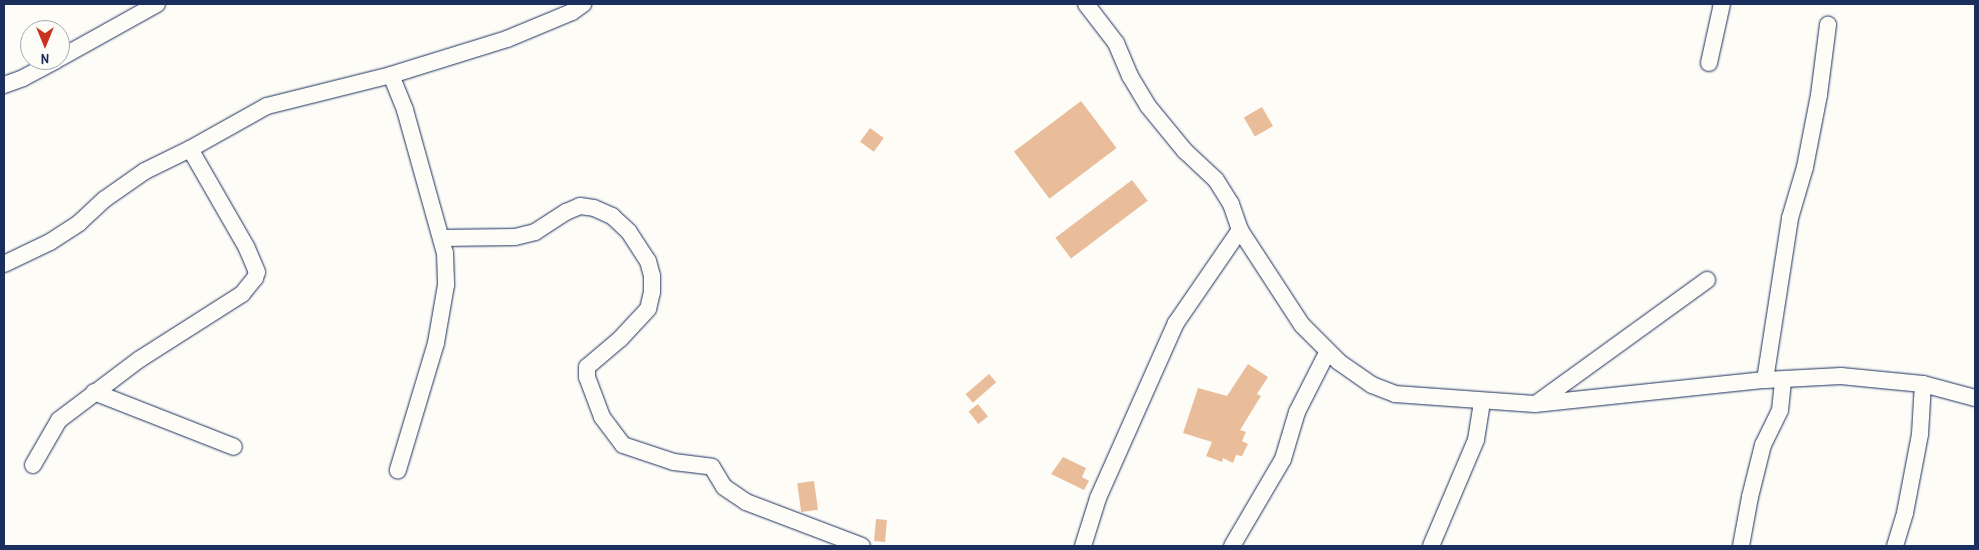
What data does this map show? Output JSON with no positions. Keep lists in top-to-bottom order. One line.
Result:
{"north":"bottom"}
